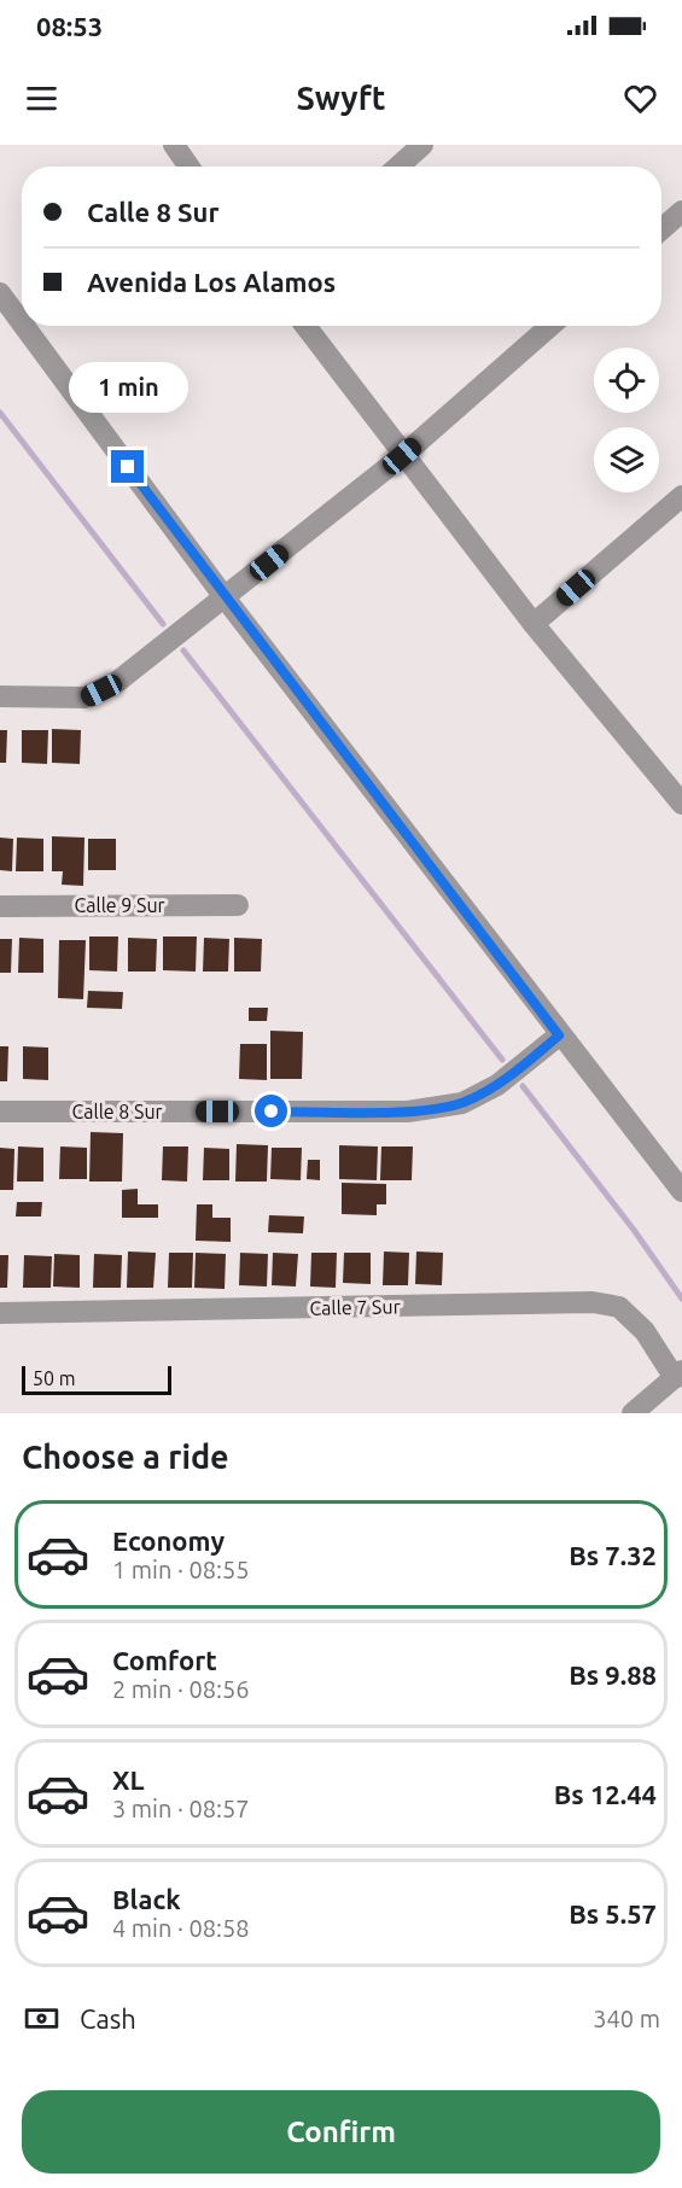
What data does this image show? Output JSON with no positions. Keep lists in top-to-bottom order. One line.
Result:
{"streets":{"street":["Calle 9 Sur","Calle 8 Sur","Calle 7 Sur"]},"scale_bar":"50 m","page":{"status":"08:53","header":"Swyft","banner":["Calle 8 Sur","Avenida Los Alamos"],"bubble":"1 min","scale":"50 m","heading":"Choose a ride","list":[{"name":"Economy","note":"1 min · 08:55","value":"Bs 7.32"},{"name":"Comfort","note":"2 min · 08:56","value":"Bs 9.88"},{"name":"XL","note":"3 min · 08:57","value":"Bs 12.44"},{"name":"Black","note":"4 min · 08:58","value":"Bs 5.57"}],"pay":["Cash","340 m"],"buttons":"Confirm"}}
